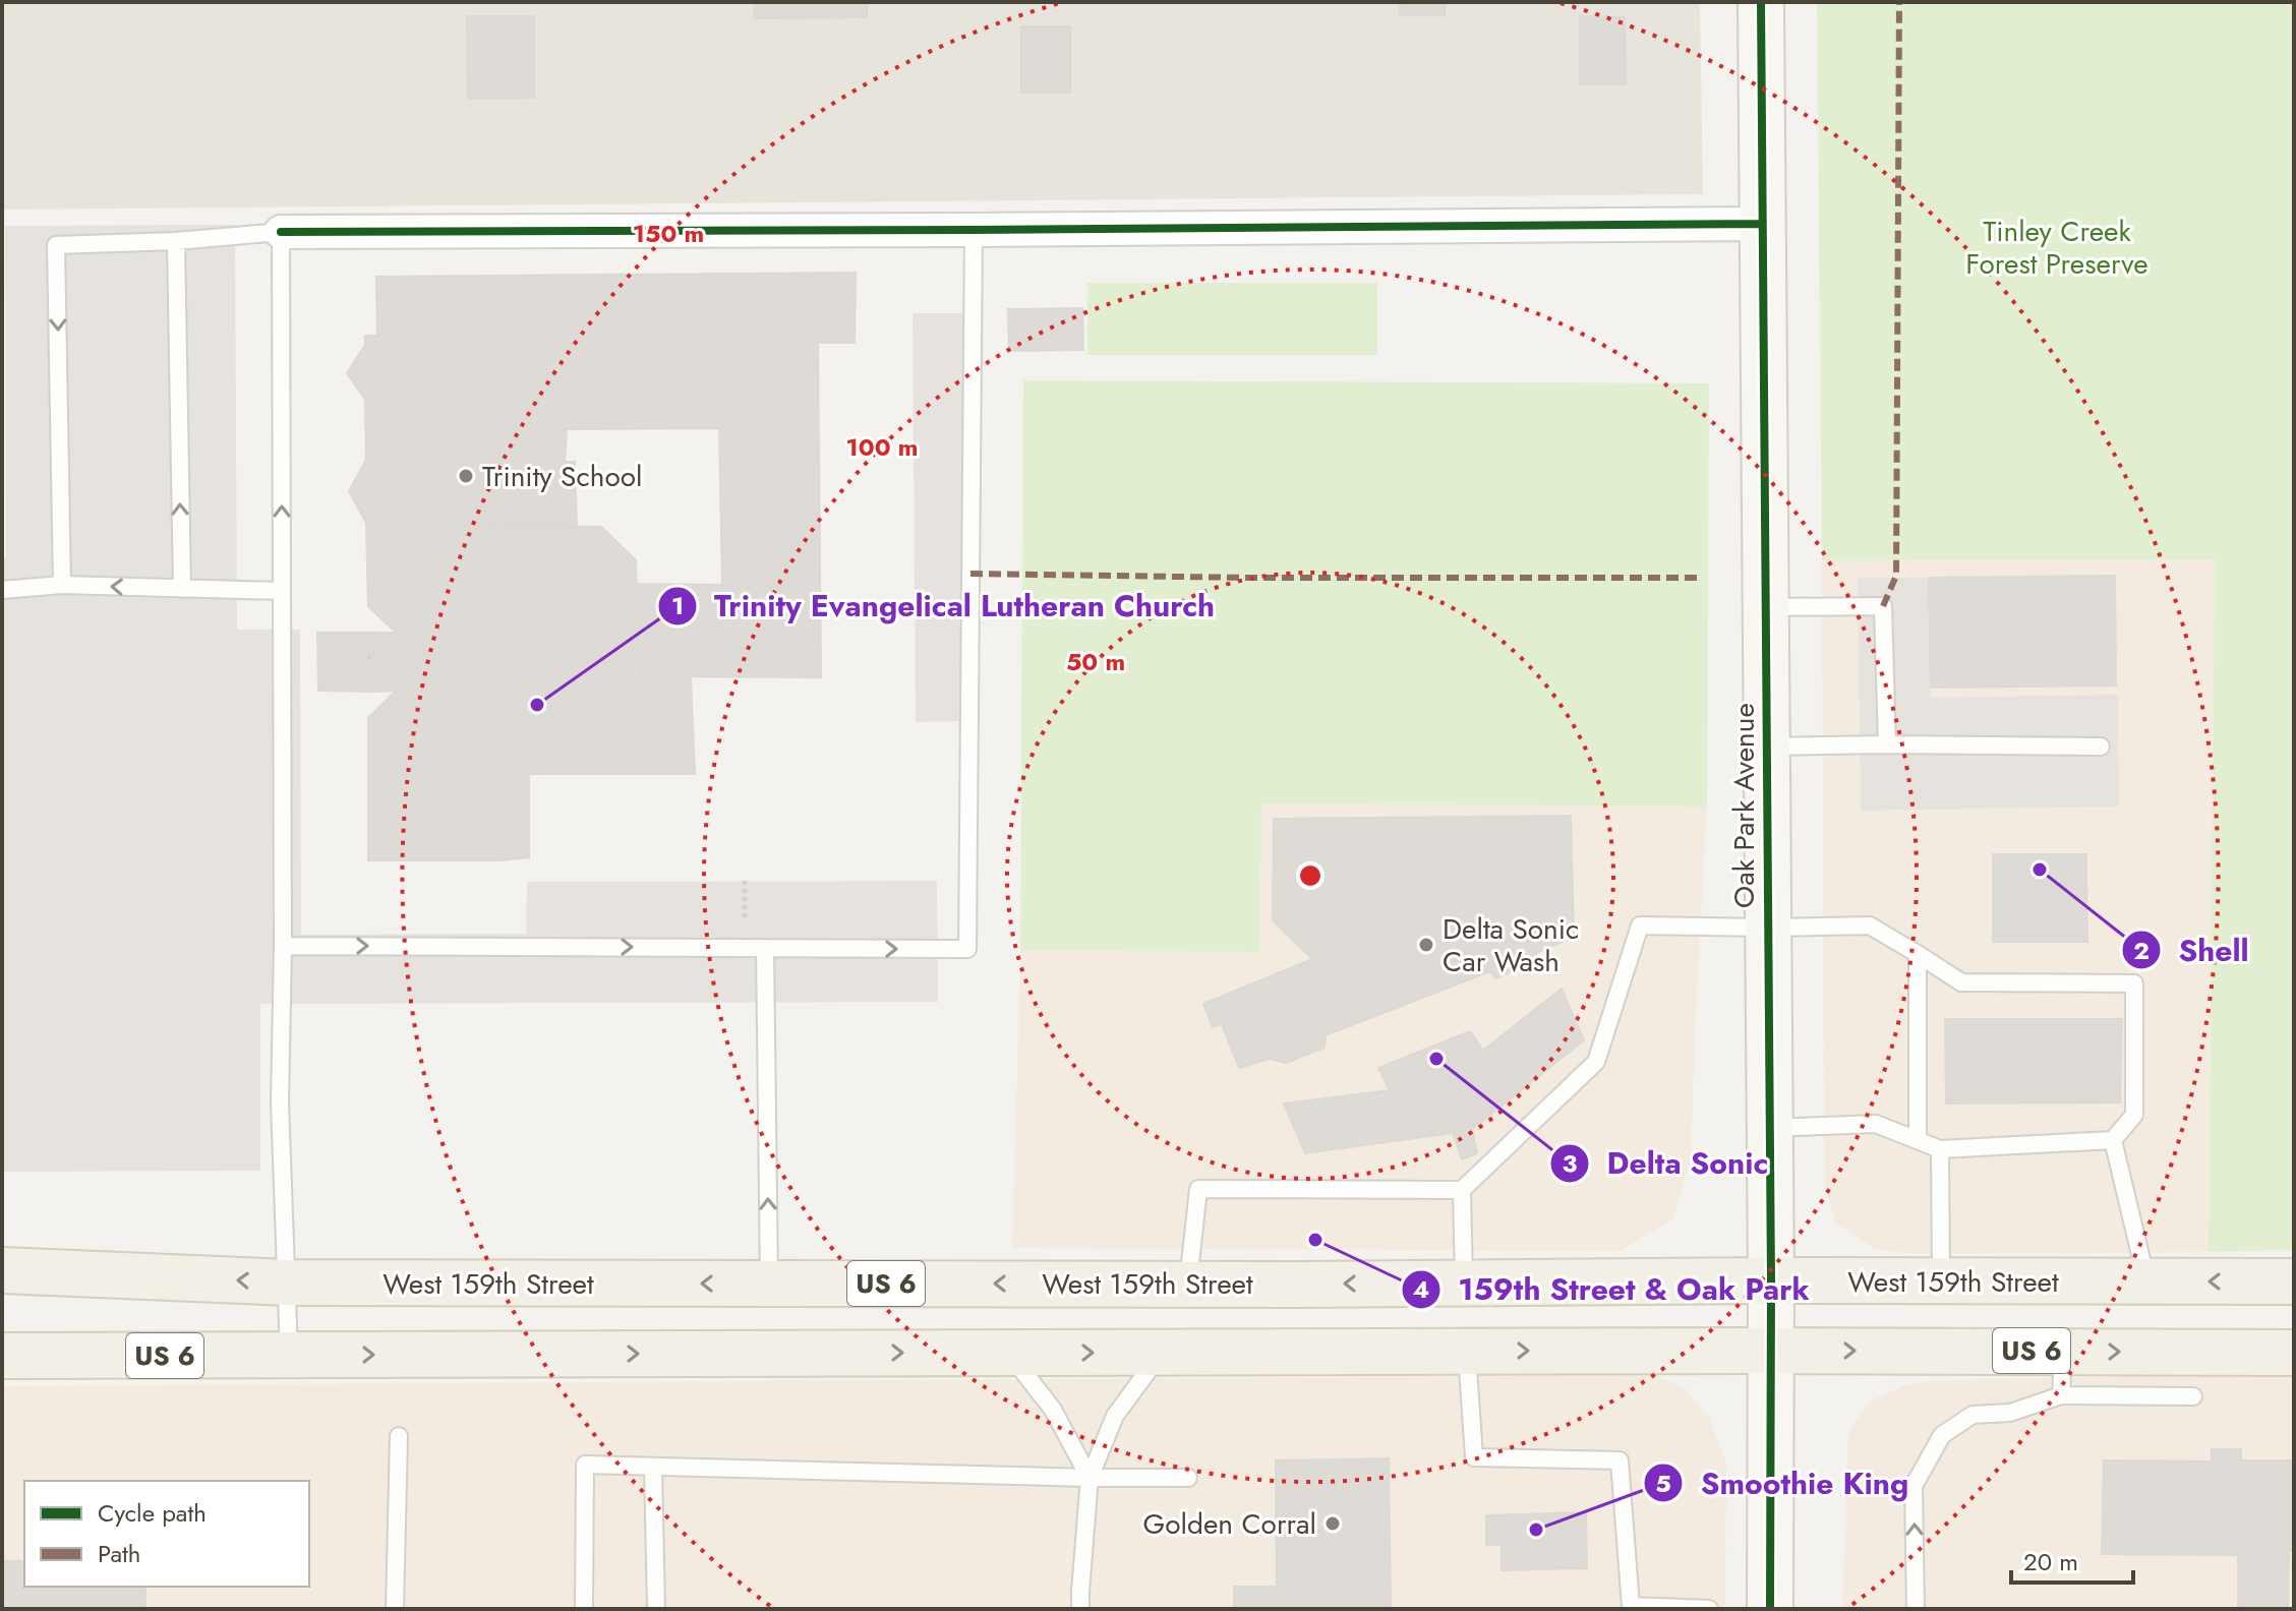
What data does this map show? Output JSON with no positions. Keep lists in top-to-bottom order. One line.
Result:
{"streets":{"main road":["West 159th Street","US 6"],"street":["Oak Park Avenue"]},"crossings":[["Oak Park Avenue","West 159th Street"],["Oak Park Avenue","US 6"]],"parks":["Tinley Creek Forest Preserve"],"places":["Trinity School","Trinity Evangelical Lutheran Church","Shell","Delta Sonic Car Wash","Delta Sonic","159th Street & Oak Park","Golden Corral","Smoothie King"],"legend":["Cycle path","Path"],"scale_bar":"20 m","rings":["150 m","100 m","50 m"]}
